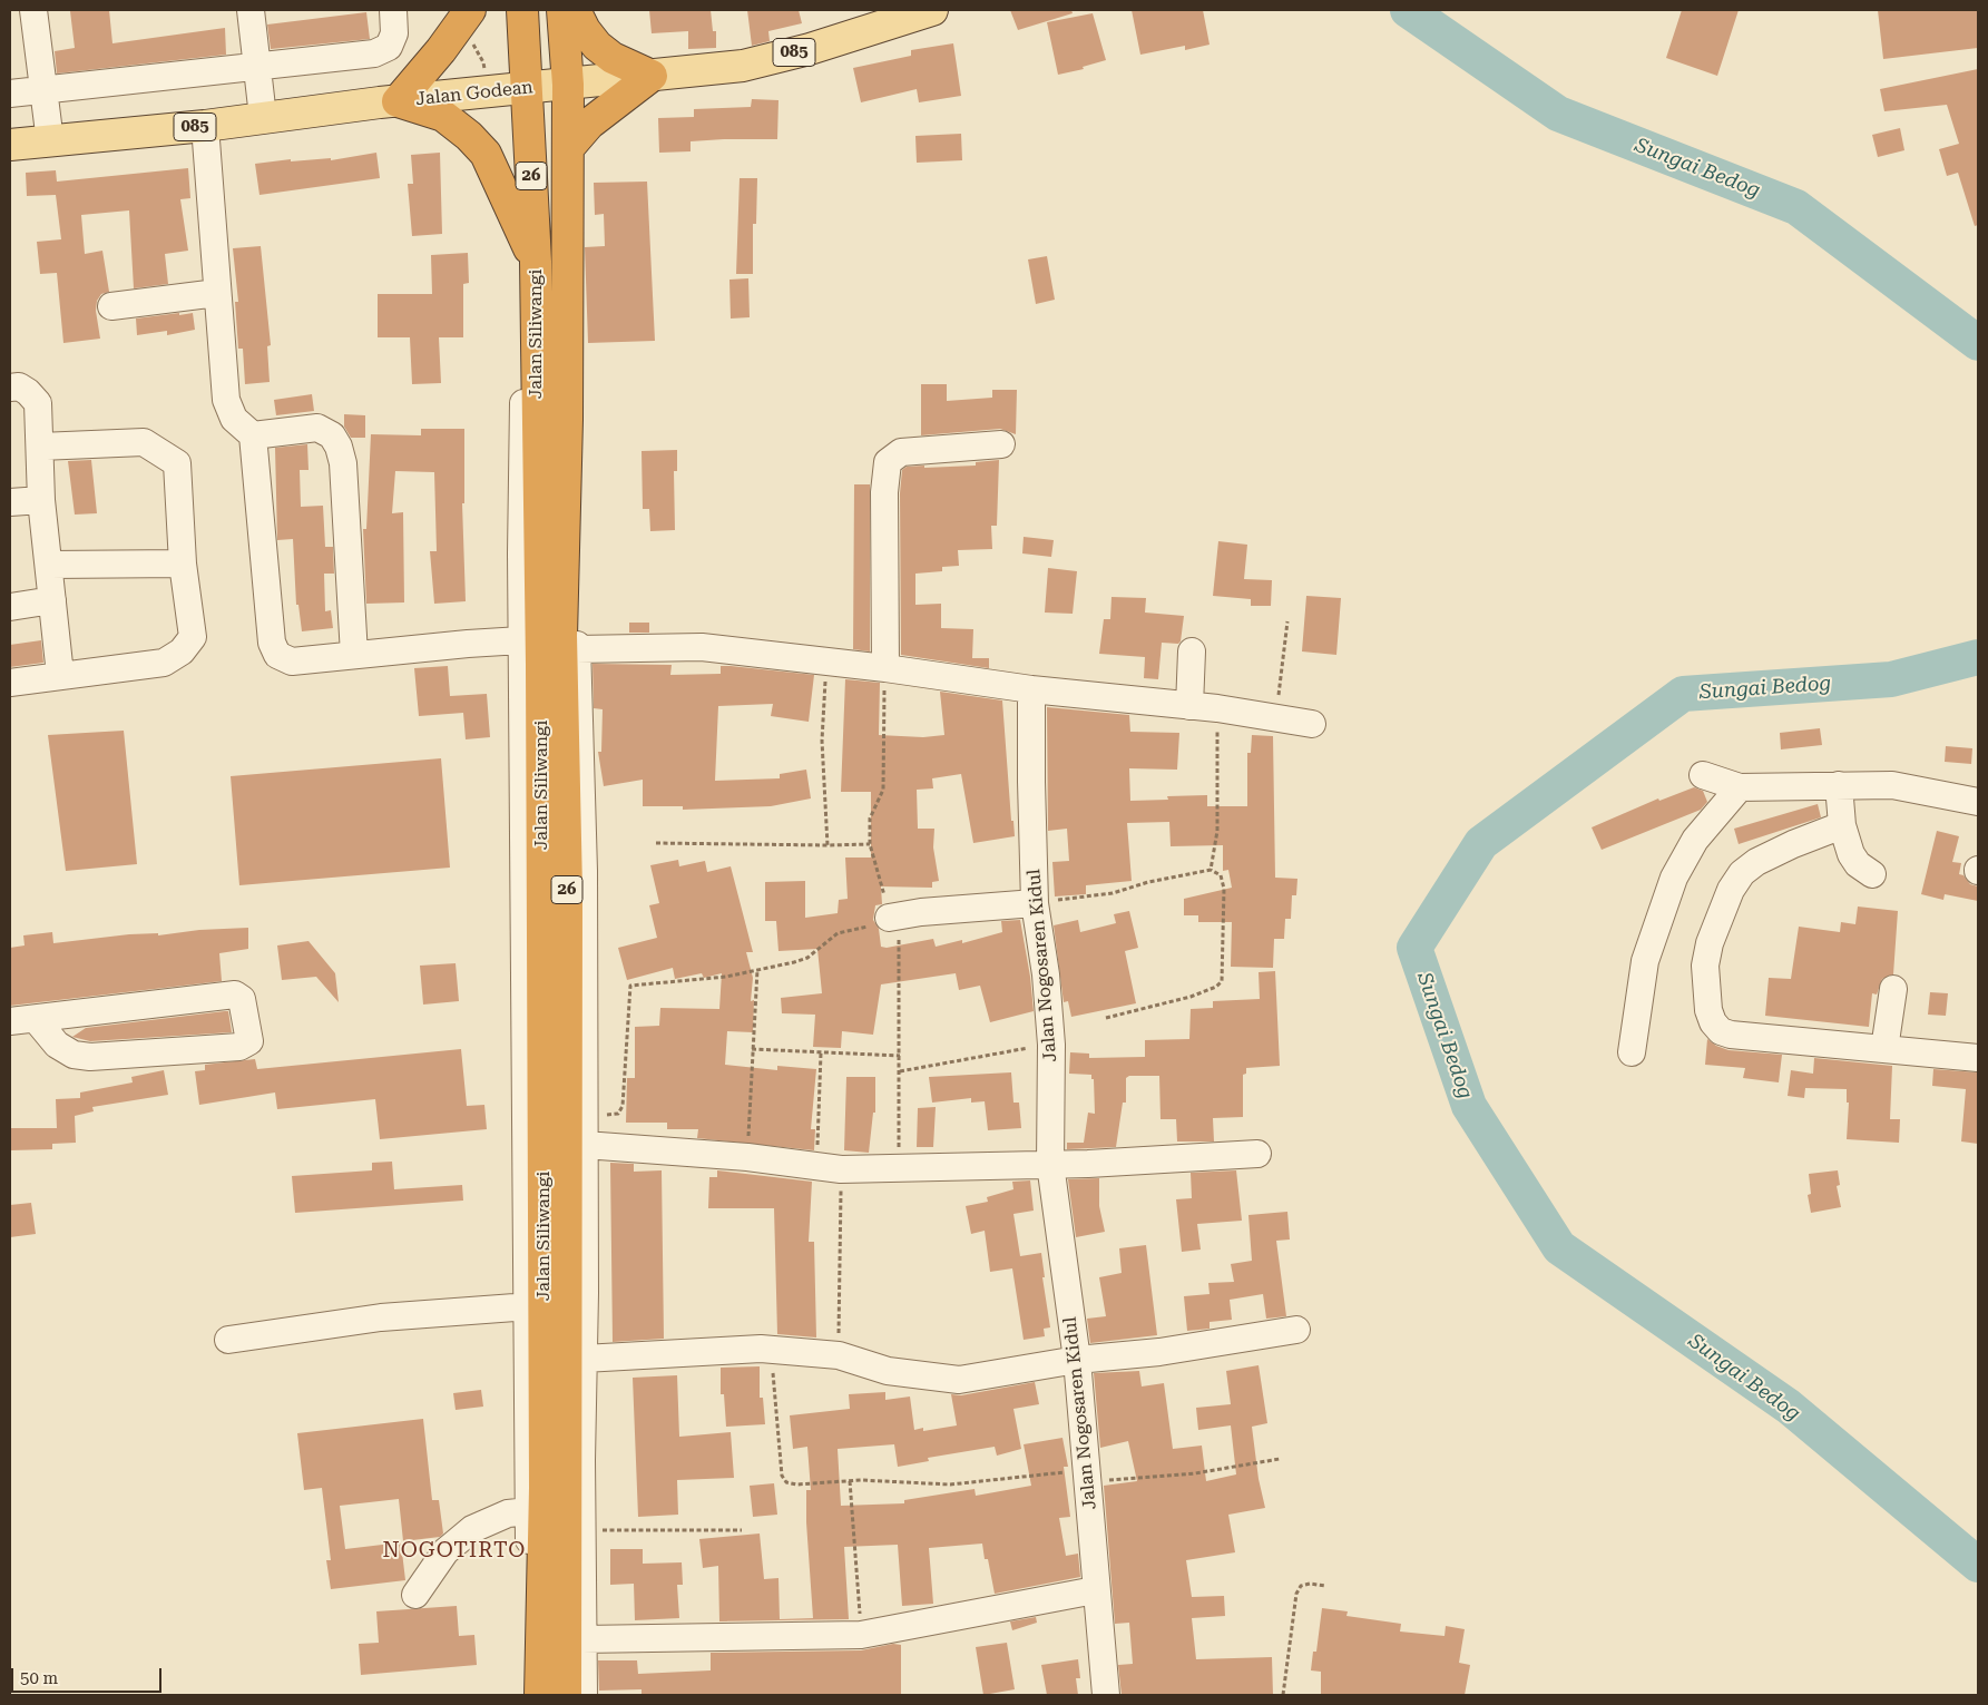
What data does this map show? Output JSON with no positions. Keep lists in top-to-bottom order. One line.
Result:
{"streets":{"highway":["26","Jalan Siliwangi"],"main road":["085","Jalan Godean"],"street":["Jalan Nogosaren Kidul"]},"crossings":[["Jalan Godean","Jalan Siliwangi"]],"districts":["NOGOTIRTO"],"water":["Sungai Bedog"],"scale_bar":"50 m"}
